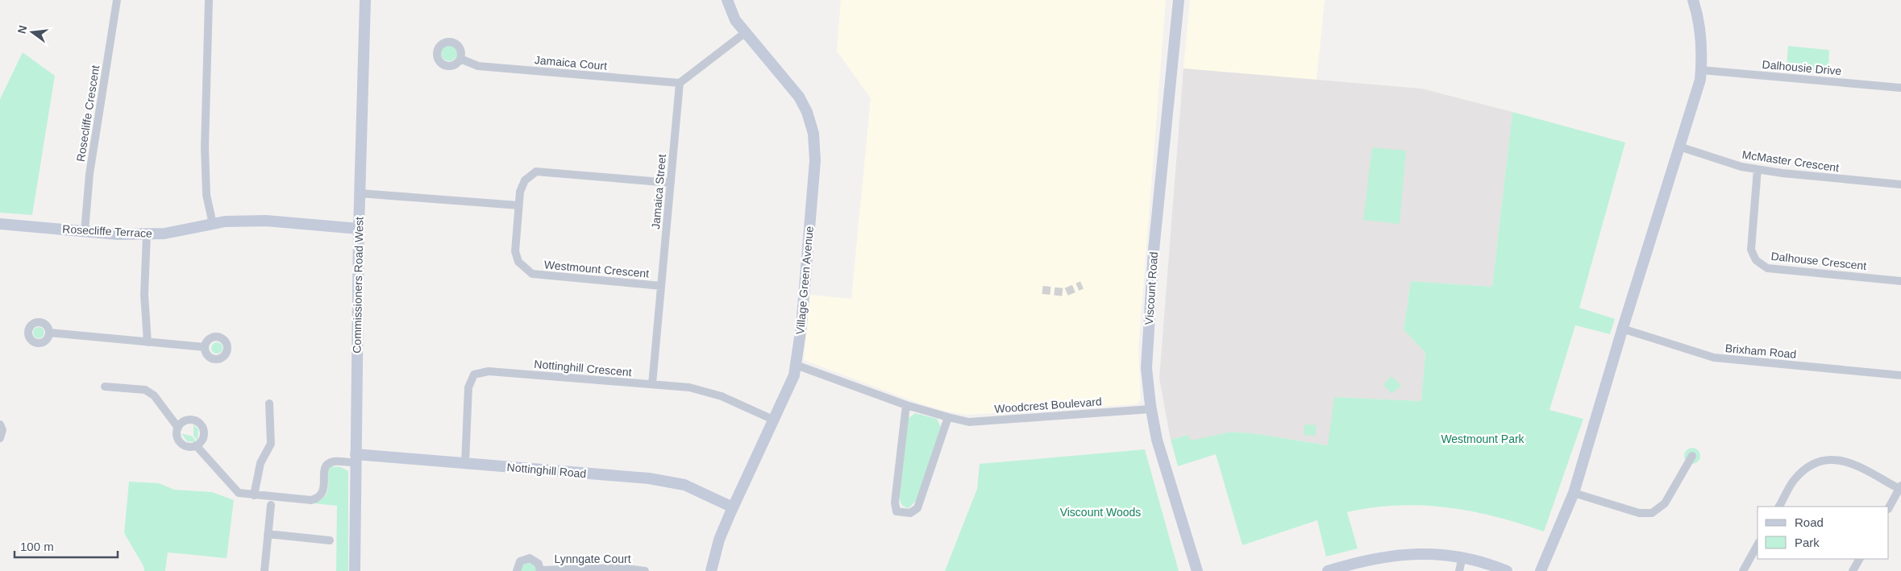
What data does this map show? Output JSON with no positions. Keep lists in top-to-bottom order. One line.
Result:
{"streets":{"street":["Jamaica Court","Dalhousie Drive","Rosecliffe Crescent","McMaster Crescent","Jamaica Street","Rosecliffe Terrace","Dalhouse Crescent","Westmount Crescent","Village Green Avenue","Commissioners Road West","Viscount Road","Brixham Road","Nottinghill Crescent","Woodcrest Boulevard","Nottinghill Road","Lynngate Court"]},"crossings":[["Jamaica Court","Jamaica Street"],["Rosecliffe Crescent","Rosecliffe Terrace"],["McMaster Crescent","Dalhouse Crescent"],["Jamaica Street","Westmount Crescent"],["Jamaica Street","Nottinghill Crescent"],["Rosecliffe Terrace","Commissioners Road West"],["Village Green Avenue","Nottinghill Crescent"],["Village Green Avenue","Woodcrest Boulevard"],["Village Green Avenue","Nottinghill Road"],["Commissioners Road West","Nottinghill Road"],["Viscount Road","Woodcrest Boulevard"],["Nottinghill Crescent","Nottinghill Road"]],"parks":["Westmount Park","Viscount Woods"],"legend":["Road","Park"],"scale_bar":"100 m","north":"left"}
